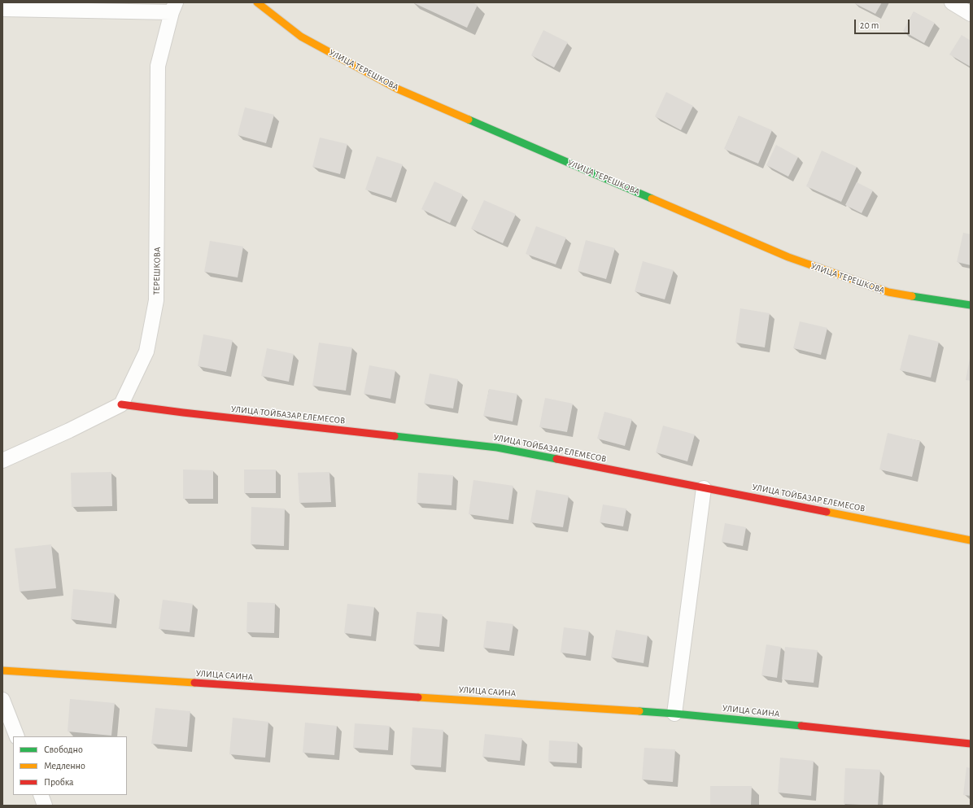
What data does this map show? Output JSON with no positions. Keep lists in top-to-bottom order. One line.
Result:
{"streets":{"street":["УЛИЦА ТЕРЕШКОВА","ТЕРЕШКОВА","УЛИЦА ТОЙБАЗАР ЕЛЕМЕСОВ","УЛИЦА САИНА"]},"crossings":[["ТЕРЕШКОВА","УЛИЦА ТОЙБАЗАР ЕЛЕМЕСОВ"]],"legend":["Свободно","Медленно","Пробка"],"scale_bar":"20 m"}
